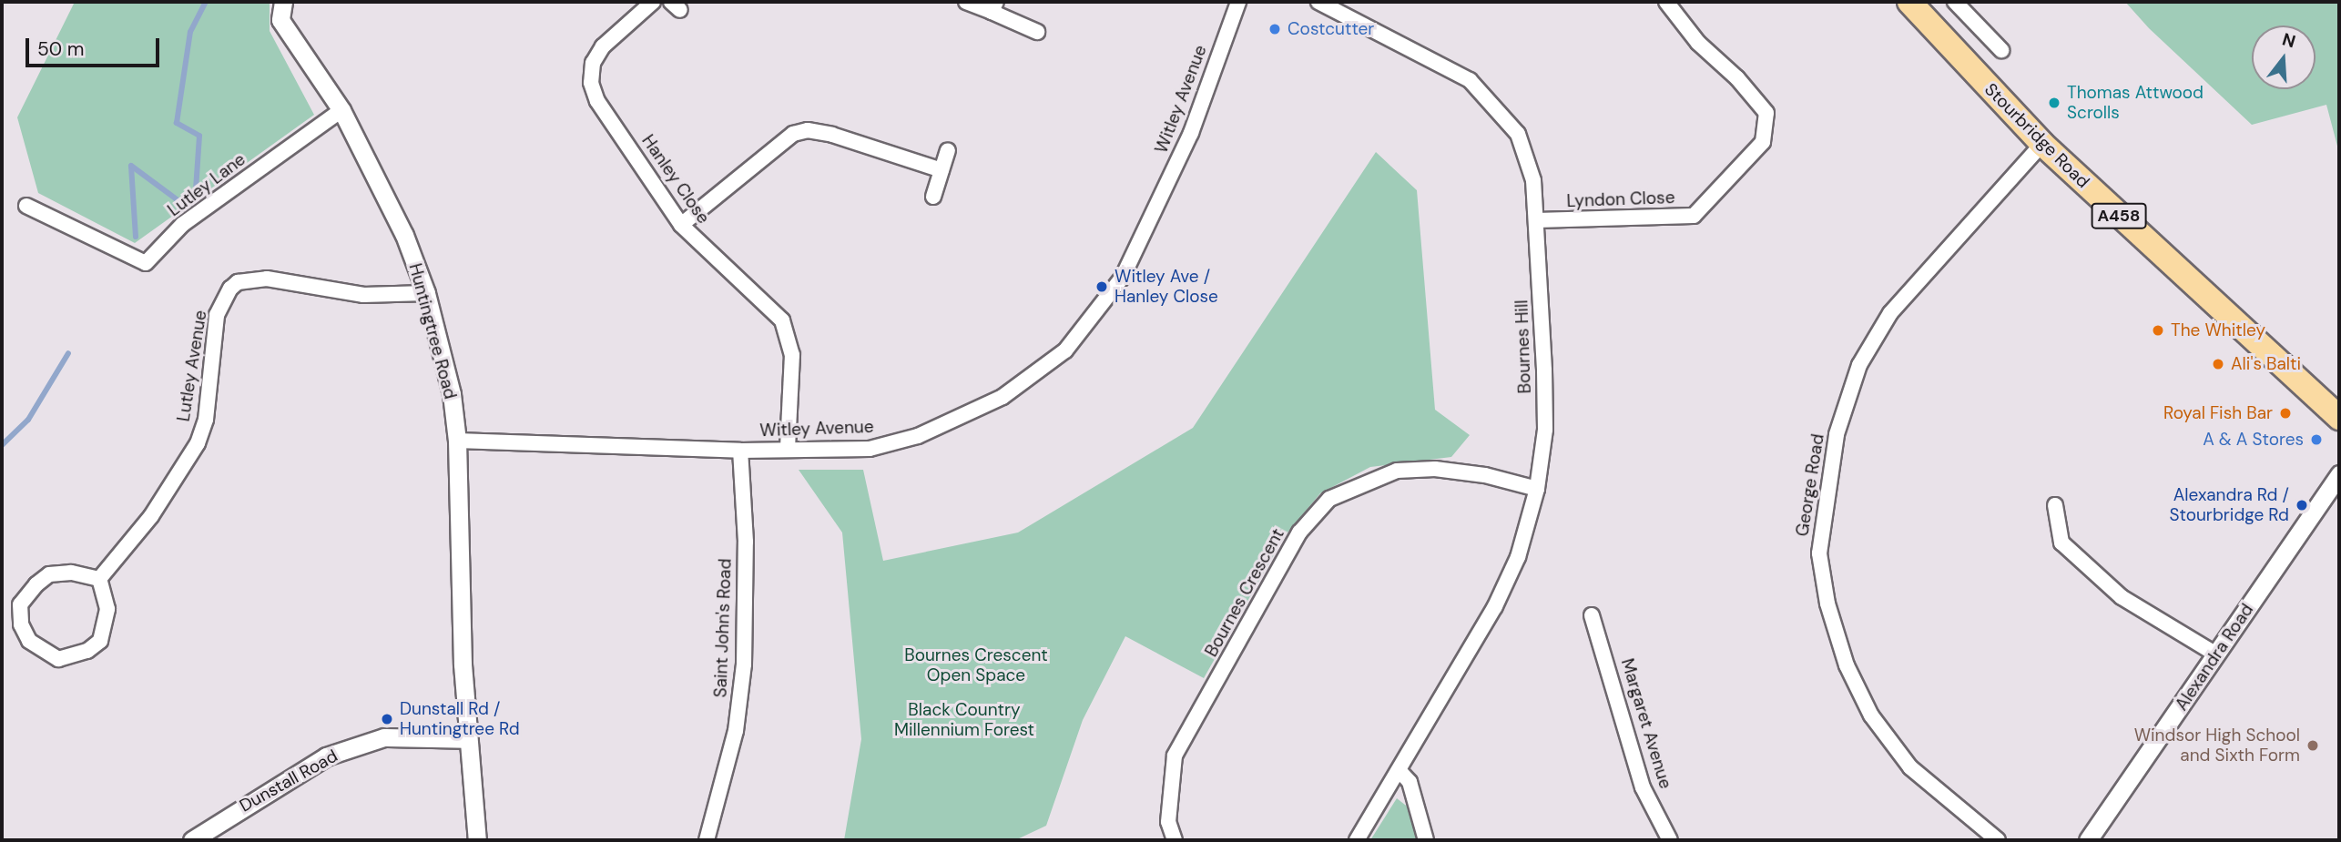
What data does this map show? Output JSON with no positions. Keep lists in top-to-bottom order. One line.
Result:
{"streets":{"highway":["Stourbridge Road","A458"],"street":["Witley Avenue","Hanley Close","Lutley Lane","Lyndon Close","Huntingtree Road","Bournes Hill","Lutley Avenue","George Road","Bournes Crescent","Saint John's Road","Alexandra Road","Margaret Avenue","Dunstall Road"]},"crossings":[["Witley Avenue","Hanley Close"],["Witley Avenue","Huntingtree Road"],["Witley Avenue","Saint John's Road"],["Stourbridge Road","George Road"],["Lutley Lane","Huntingtree Road"],["Lyndon Close","Bournes Hill"],["Huntingtree Road","Lutley Avenue"],["Huntingtree Road","Dunstall Road"],["Bournes Hill","Bournes Crescent"]],"parks":["Bournes Crescent Open Space","Black Country Millennium Forest"],"places":["Costcutter","Thomas Attwood Scrolls","Witley Ave / Hanley Close","The Whitley","Ali's Balti","Royal Fish Bar","A & A Stores","Alexandra Rd / Stourbridge Rd","Dunstall Rd / Huntingtree Rd","Windsor High School and Sixth Form"],"scale_bar":"50 m","north":"top"}
